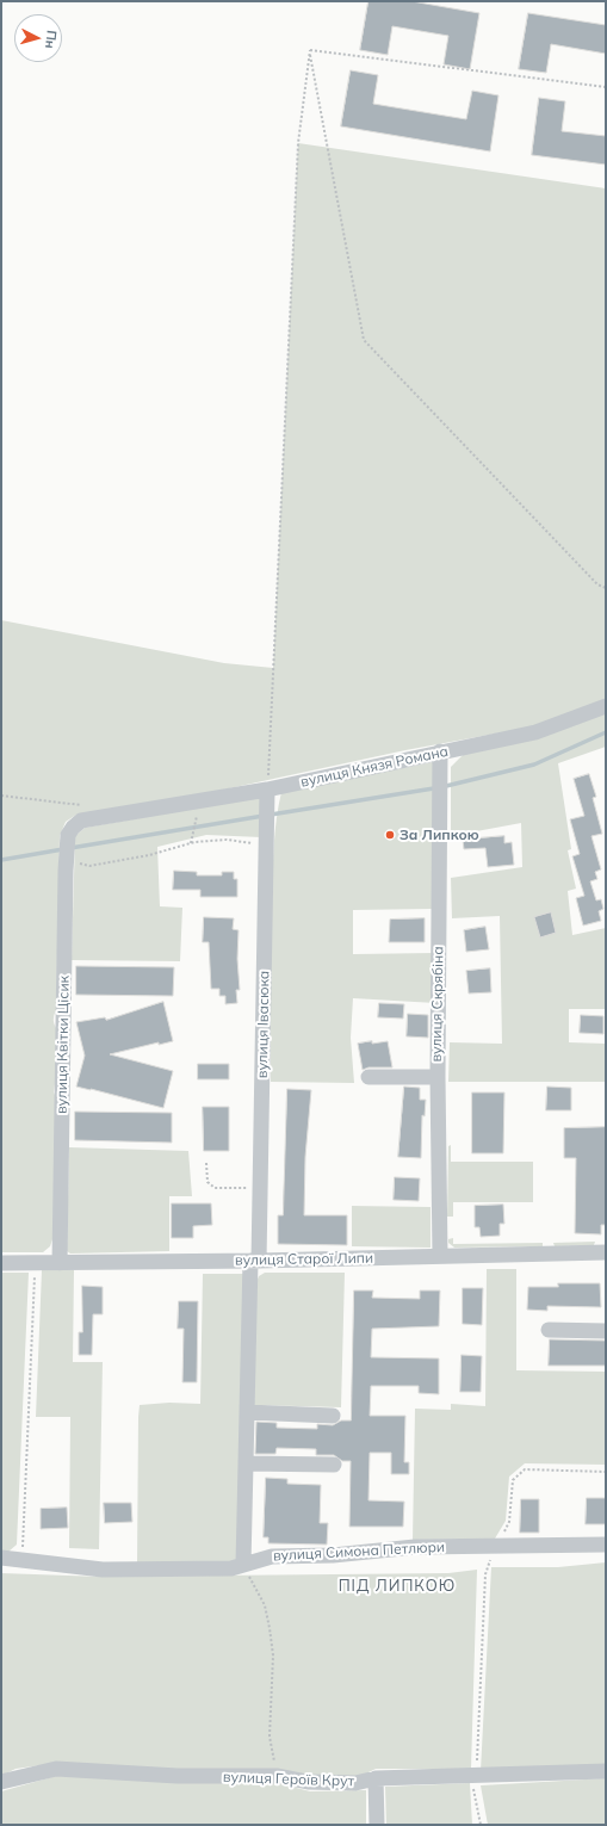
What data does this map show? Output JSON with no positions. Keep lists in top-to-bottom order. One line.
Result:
{"streets":{"street":["вулиця Князя Романа","вулиця Скрябіна","вулиця Івасюка","вулиця Квітки Цісик","вулиця Старої Липи","вулиця Симона Петлюри","вулиця Героїв Крут"]},"crossings":[["вулиця Князя Романа","вулиця Скрябіна"],["вулиця Князя Романа","вулиця Івасюка"],["вулиця Князя Романа","вулиця Квітки Цісик"],["вулиця Скрябіна","вулиця Старої Липи"],["вулиця Івасюка","вулиця Старої Липи"],["вулиця Івасюка","вулиця Симона Петлюри"],["вулиця Квітки Цісик","вулиця Старої Липи"]],"districts":["ПІД ЛИПКОЮ"],"places":["За Липкою"],"north":"right"}
